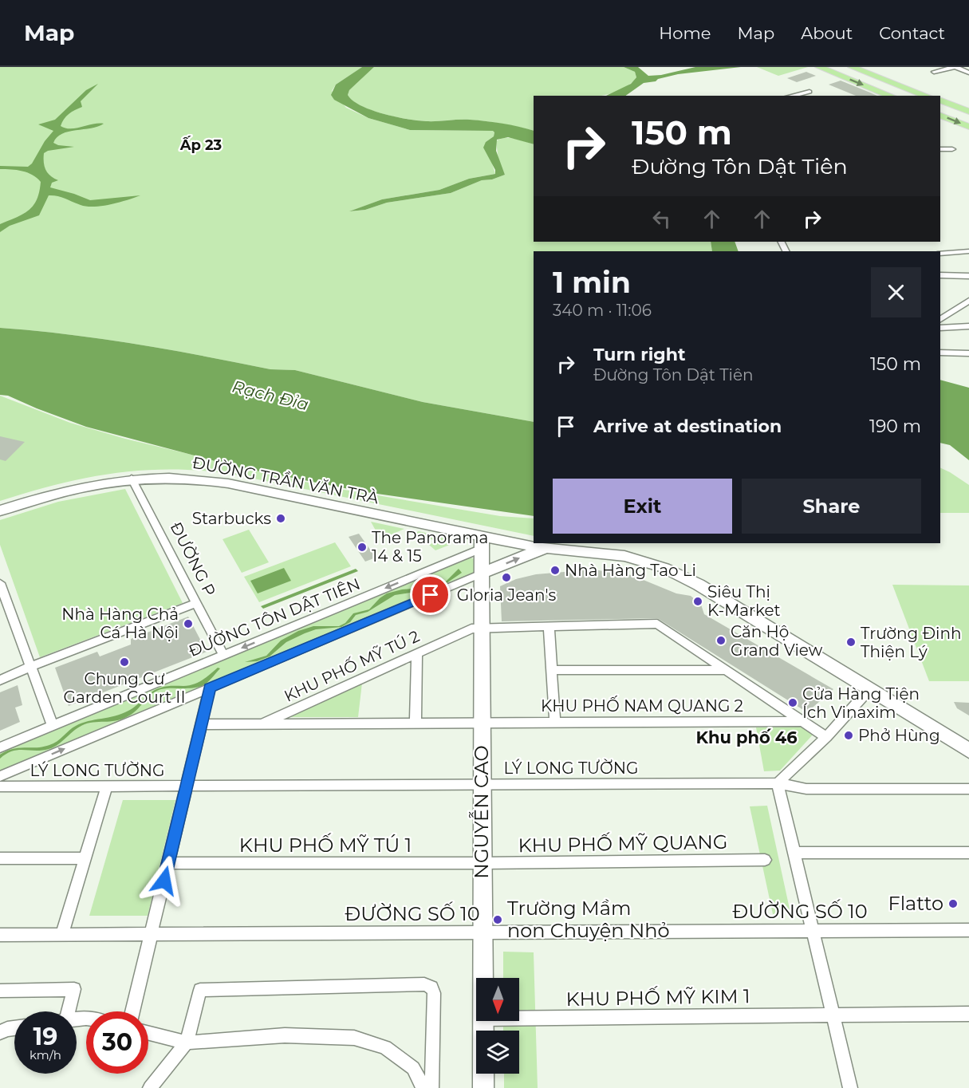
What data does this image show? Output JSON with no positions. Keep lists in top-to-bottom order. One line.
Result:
{"streets":{"main road":["ĐƯỜNG TRẦN VĂN TRÀ","NGUYỄN CAO"],"street":["ĐƯỜNG P","ĐƯỜNG TÔN DẬT TIÊN","KHU PHỐ MỸ TÚ 2","KHU PHỐ NAM QUANG 2","LÝ LONG TƯỜNG","KHU PHỐ MỸ QUANG","KHU PHỐ MỸ TÚ 1","ĐƯỜNG SỐ 10","KHU PHỐ MỸ KIM 1"]},"crossings":[["ĐƯỜNG TRẦN VĂN TRÀ","ĐƯỜNG P"],["ĐƯỜNG TRẦN VĂN TRÀ","ĐƯỜNG TÔN DẬT TIÊN"],["ĐƯỜNG TRẦN VĂN TRÀ","NGUYỄN CAO"],["ĐƯỜNG P","ĐƯỜNG TÔN DẬT TIÊN"],["ĐƯỜNG TÔN DẬT TIÊN","NGUYỄN CAO"],["KHU PHỐ MỸ TÚ 2","KHU PHỐ NAM QUANG 2"],["KHU PHỐ MỸ TÚ 2","NGUYỄN CAO"],["KHU PHỐ NAM QUANG 2","NGUYỄN CAO"],["LÝ LONG TƯỜNG","NGUYỄN CAO"],["NGUYỄN CAO","KHU PHỐ MỸ QUANG"],["NGUYỄN CAO","KHU PHỐ MỸ TÚ 1"],["NGUYỄN CAO","ĐƯỜNG SỐ 10"],["KHU PHỐ MỸ QUANG","KHU PHỐ MỸ TÚ 1"]],"districts":["Ấp 23","Khu phố 46"],"water":["Rạch Đỉa"],"places":["Starbucks","The Panorama 14 & 15","Nhà Hàng Tao Li","Gloria Jean's","Siêu Thị K-Market","Nhà Hàng Chả Cá Hà Nội","Căn Hộ Grand View","Trường Đinh Thiện Lý","Chung Cư Garden Court II","Cửa Hàng Tiện Ích Vinaxim","Phở Hùng","Flatto","Trường Mầm non Chuyện Nhỏ"],"north":"bottom","page":{"header":"Map","nav":["Home","Map","About","Contact"],"turn":["150 m","Đường Tôn Dật Tiên"],"heading":["1 min","340 m · 11:06"],"list":[{"name":"Turn right","note":"Đường Tôn Dật Tiên","value":"150 m"},{"name":"Arrive at destination","value":"190 m"}],"buttons":["Exit","Share"],"speed":"19 km/h","limit":"30"}}
